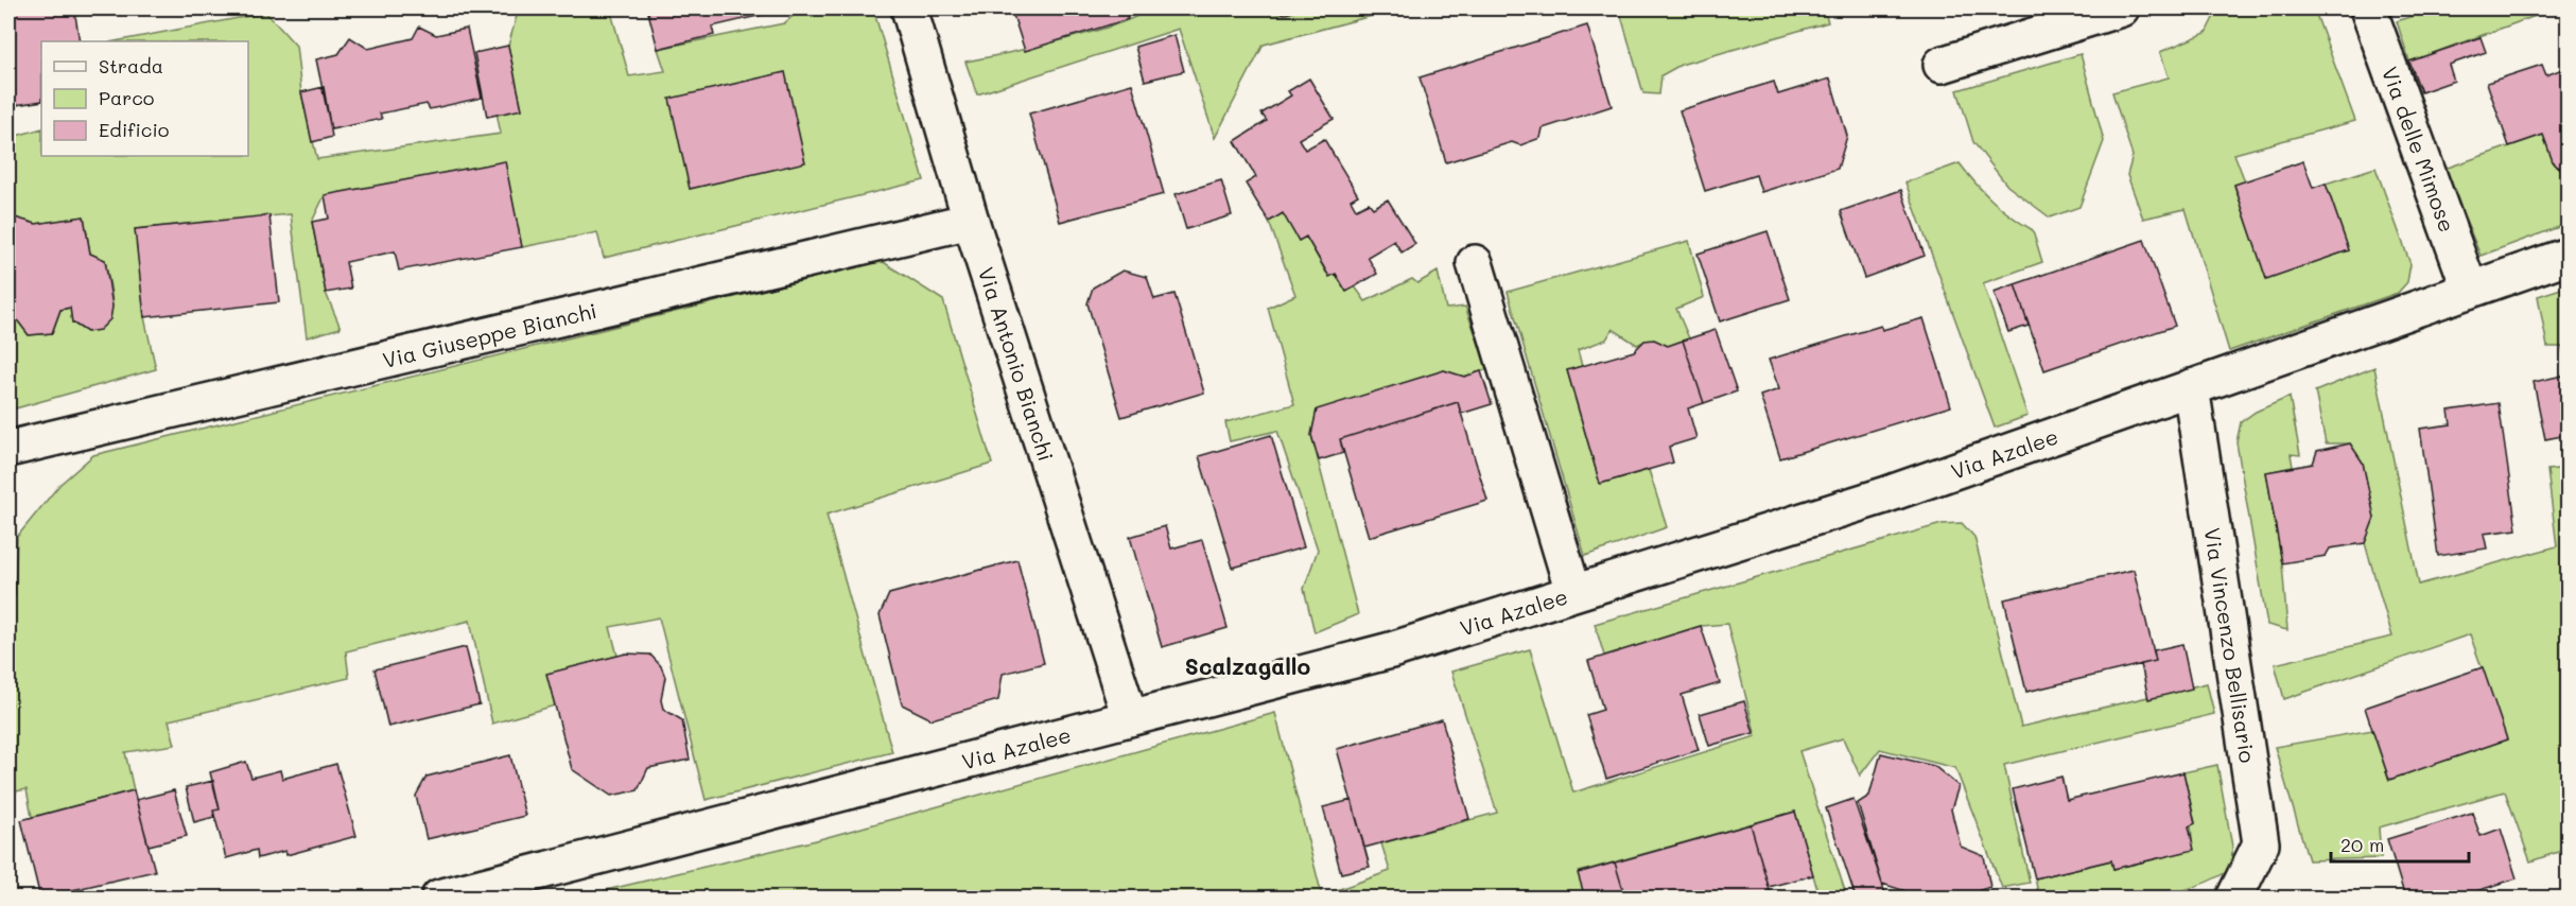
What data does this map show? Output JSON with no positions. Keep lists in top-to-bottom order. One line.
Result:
{"streets":{"street":["Via delle Mimose","Via Giuseppe Bianchi","Via Antonio Bianchi","Via Azalee","Via Vincenzo Bellisario"]},"crossings":[["Via delle Mimose","Via Azalee"],["Via Giuseppe Bianchi","Via Antonio Bianchi"],["Via Antonio Bianchi","Via Azalee"],["Via Azalee","Via Vincenzo Bellisario"]],"districts":["Scalzagallo"],"legend":["Strada","Parco","Edificio"],"scale_bar":"20 m"}
